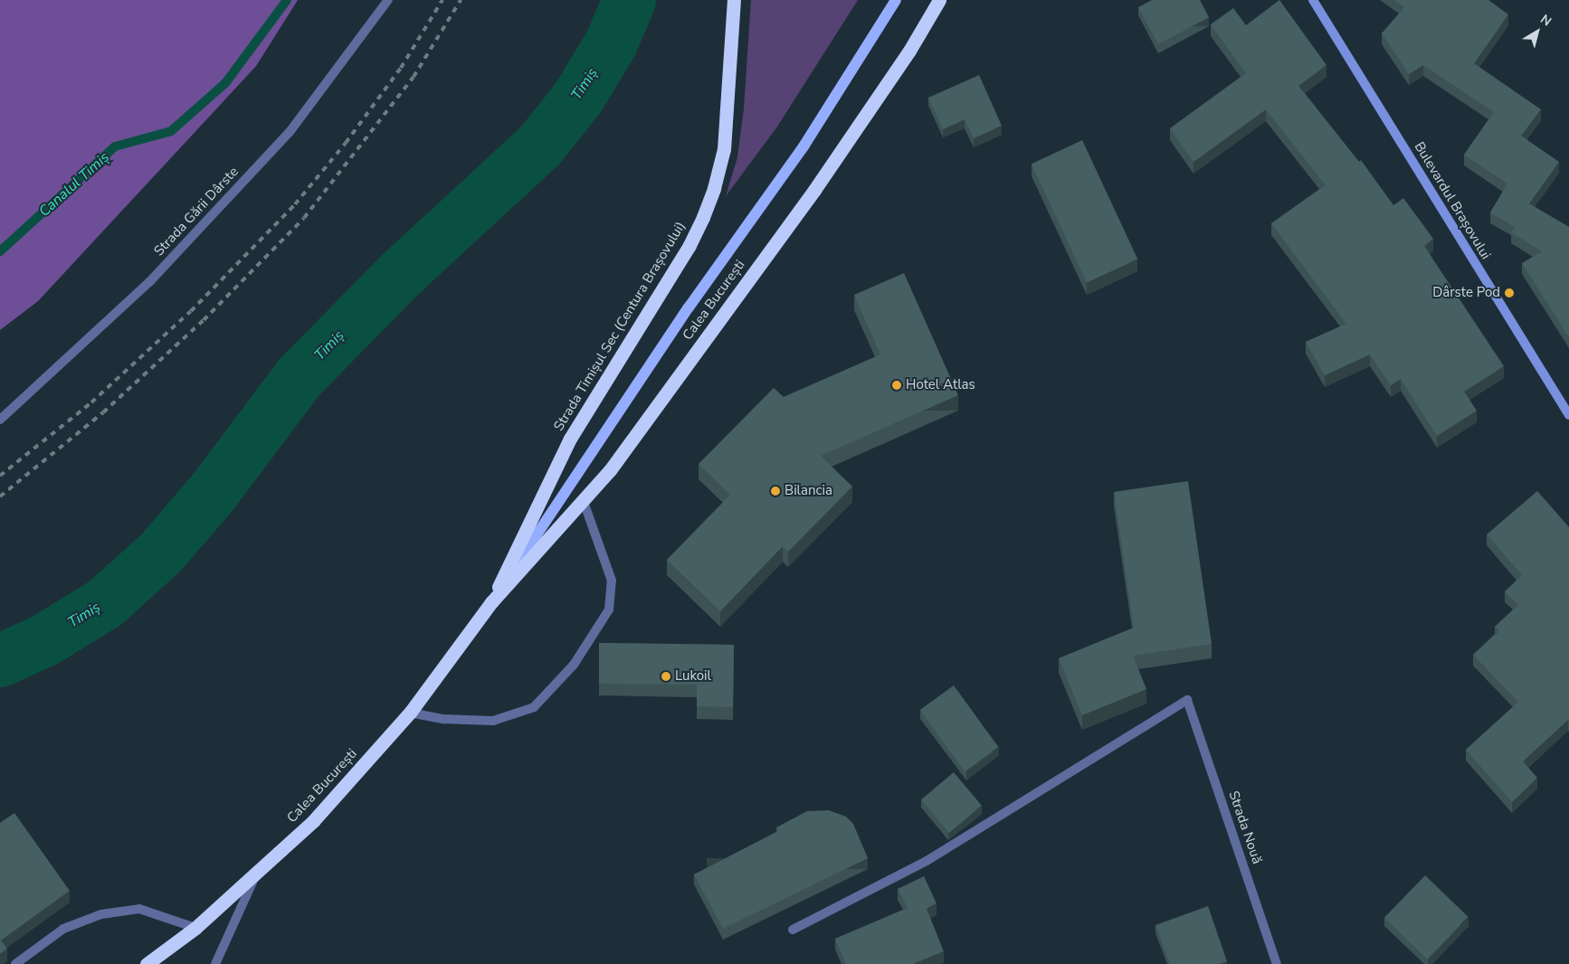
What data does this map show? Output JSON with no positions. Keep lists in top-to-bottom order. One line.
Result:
{"streets":{"highway":["Calea București","Strada Timișul Sec (Centura Brașovului)"],"main road":["Bulevardul Brașovului"],"street":["Strada Gării Dârste","Strada Nouă"]},"crossings":[["Calea București","Strada Timișul Sec (Centura Brașovului)"]],"water":["Timiș","Canalul Timiș"],"places":["Dârste Pod","Hotel Atlas","Bilancia","Lukoil"],"north":"top right"}
